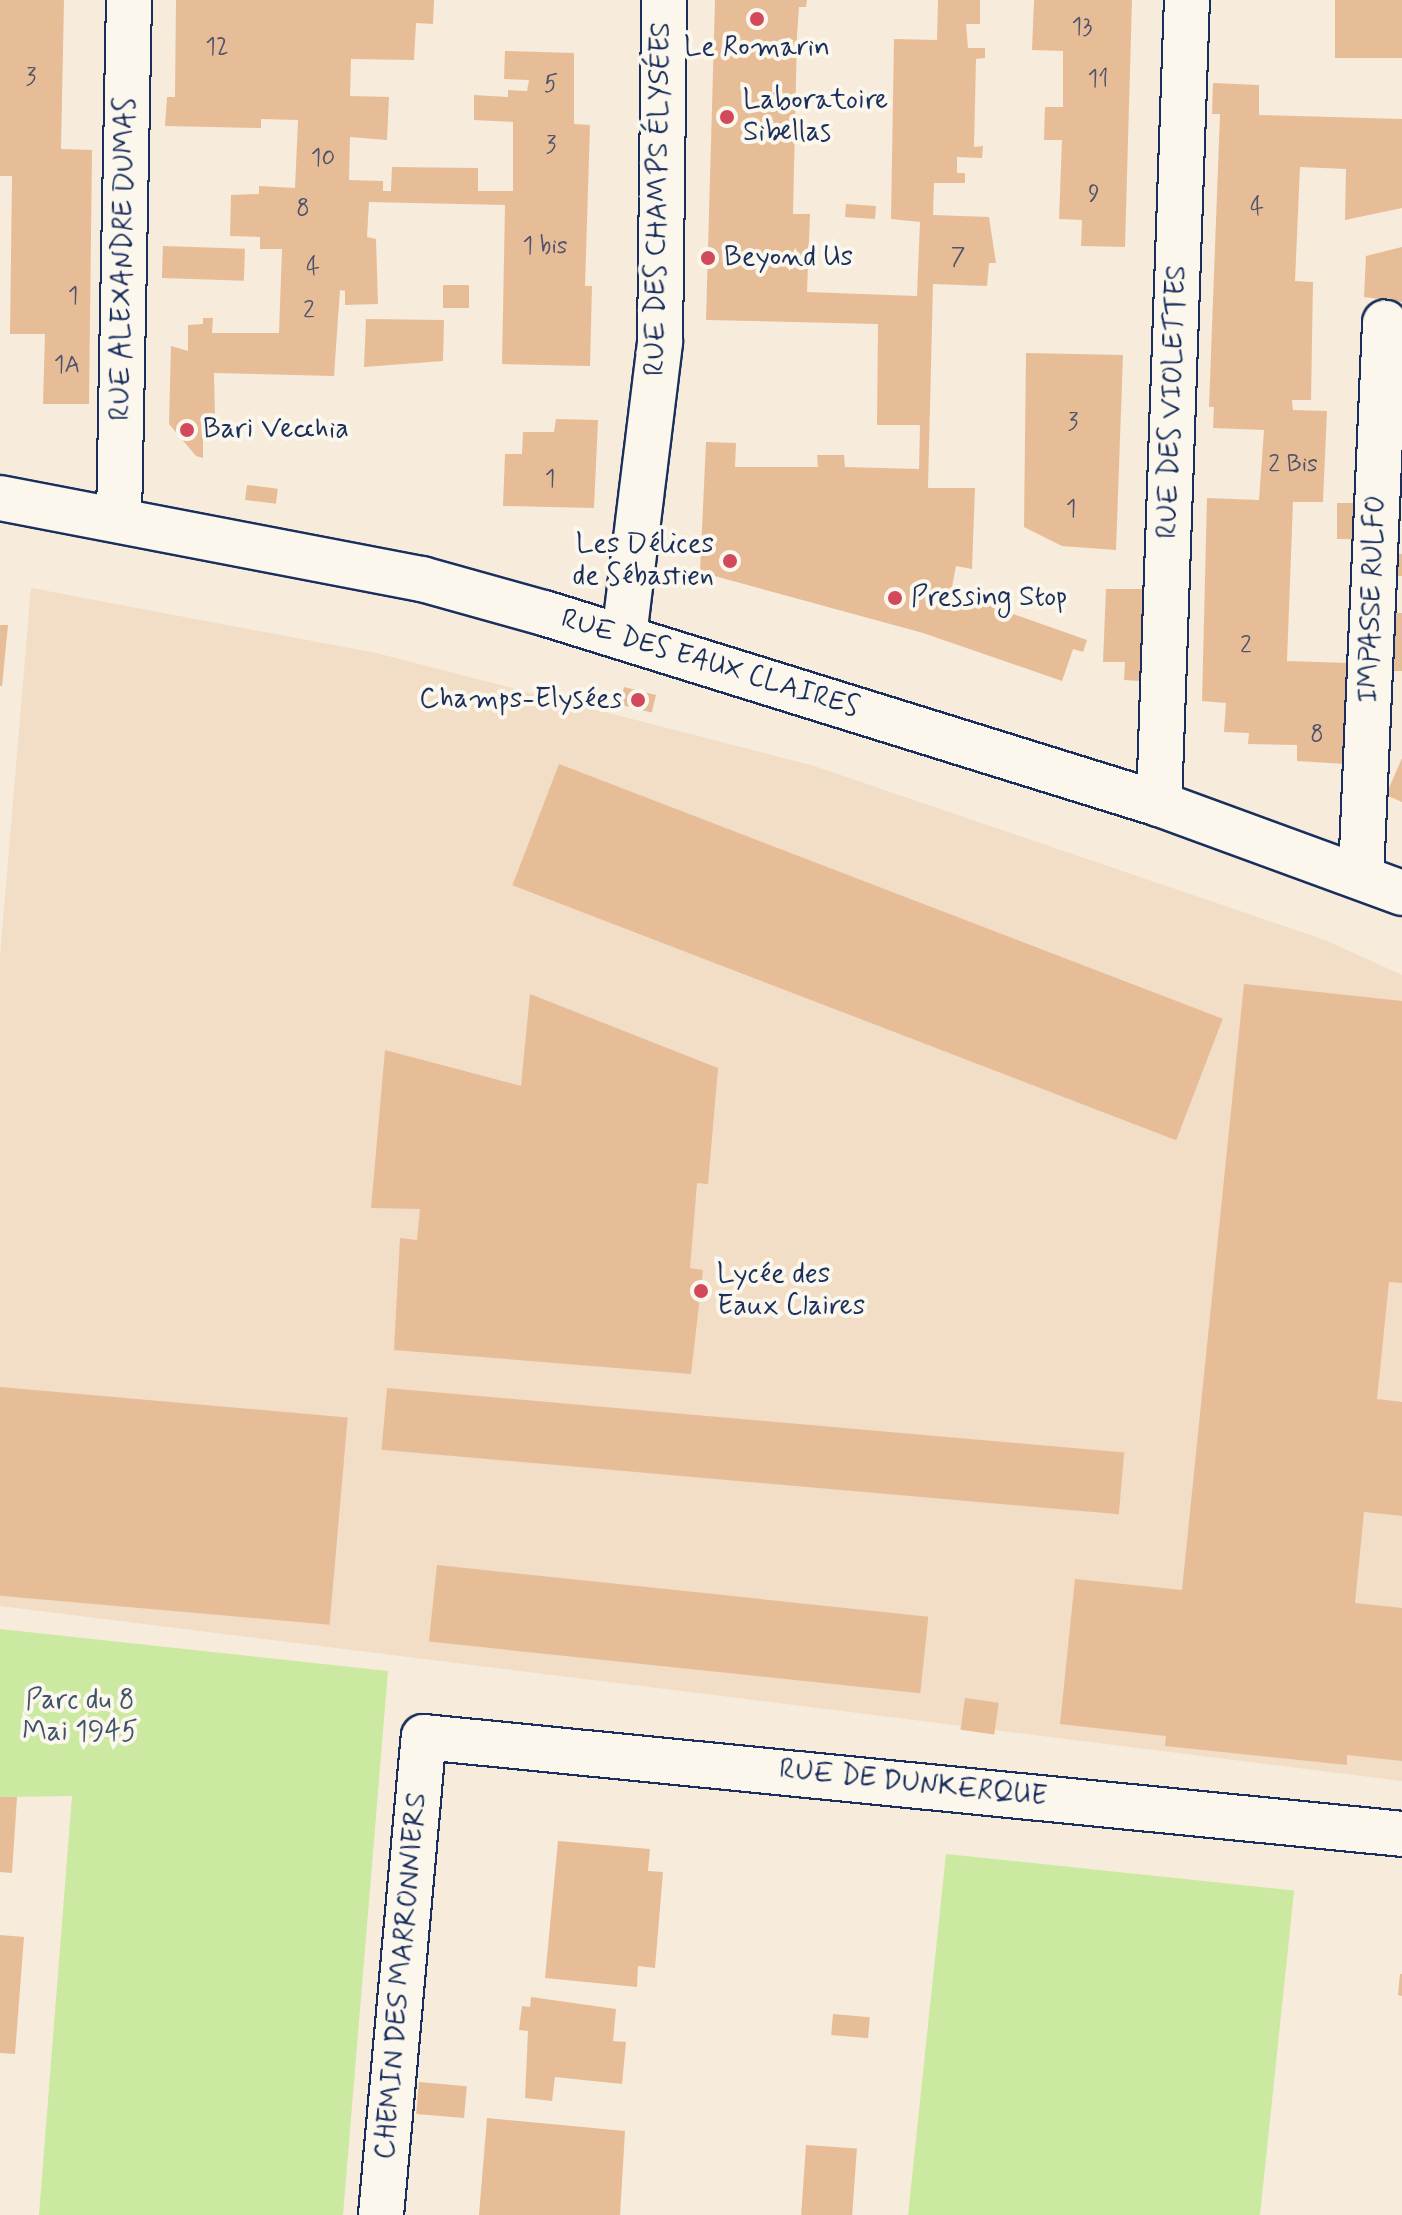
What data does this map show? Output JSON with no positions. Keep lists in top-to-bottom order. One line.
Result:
{"streets":{"street":["RUE DES CHAMPS ÉLYSÉES","RUE ALEXANDRE DUMAS","RUE DES VIOLETTES","IMPASSE RULFO","RUE DES EAUX CLAIRES","RUE DE DUNKERQUE","CHEMIN DES MARRONNIERS"]},"crossings":[["RUE DES CHAMPS ÉLYSÉES","RUE DES EAUX CLAIRES"],["RUE ALEXANDRE DUMAS","RUE DES EAUX CLAIRES"],["RUE DES VIOLETTES","RUE DES EAUX CLAIRES"],["IMPASSE RULFO","RUE DES EAUX CLAIRES"],["RUE DE DUNKERQUE","CHEMIN DES MARRONNIERS"]],"parks":["Parc du 8 Mai 1945"],"places":["Le Romarin","Laboratoire Sibellas","Beyond Us","Bari Vecchia","Les Délices de Sébastien","Pressing Stop","Champs-Elysées","Lycée des Eaux Claires"],"house_numbers":["13","12","3","11","5","3","10","9","4","8","1 bis","7","4","1","2","1A","3","2 Bis","1","1","2","8"]}
